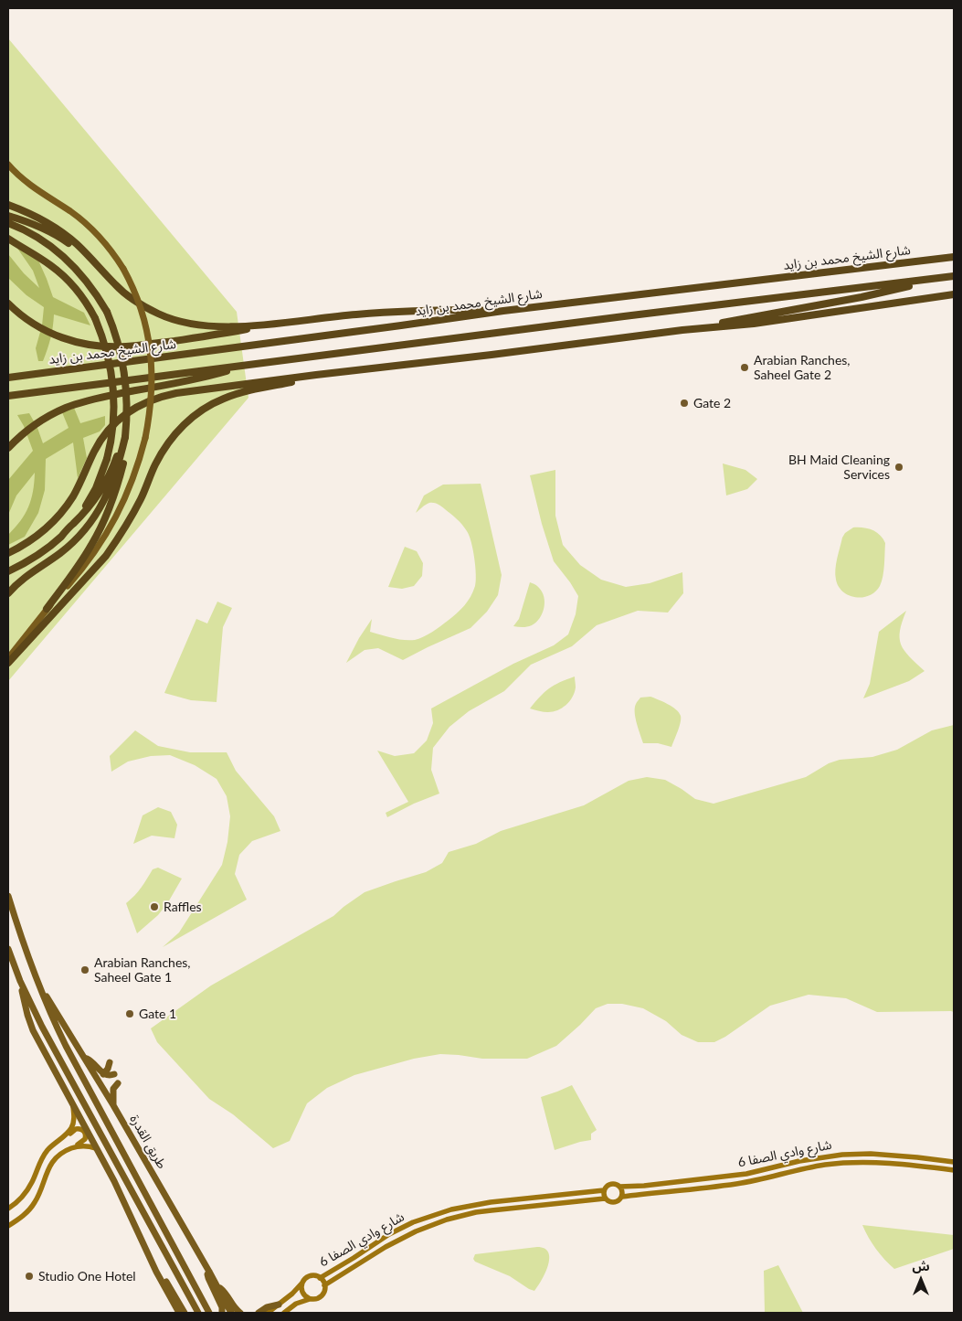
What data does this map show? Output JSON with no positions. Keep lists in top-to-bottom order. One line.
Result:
{"streets":{"highway":["شارع الشيخ محمد بن زايد"],"main road":["طريق القدرة","شارع وادي الصفا 6"]},"places":["Arabian Ranches, Saheel Gate 2","Gate 2","BH Maid Cleaning Services","Raffles","Arabian Ranches, Saheel Gate 1","Gate 1","Studio One Hotel"],"north":"top"}
